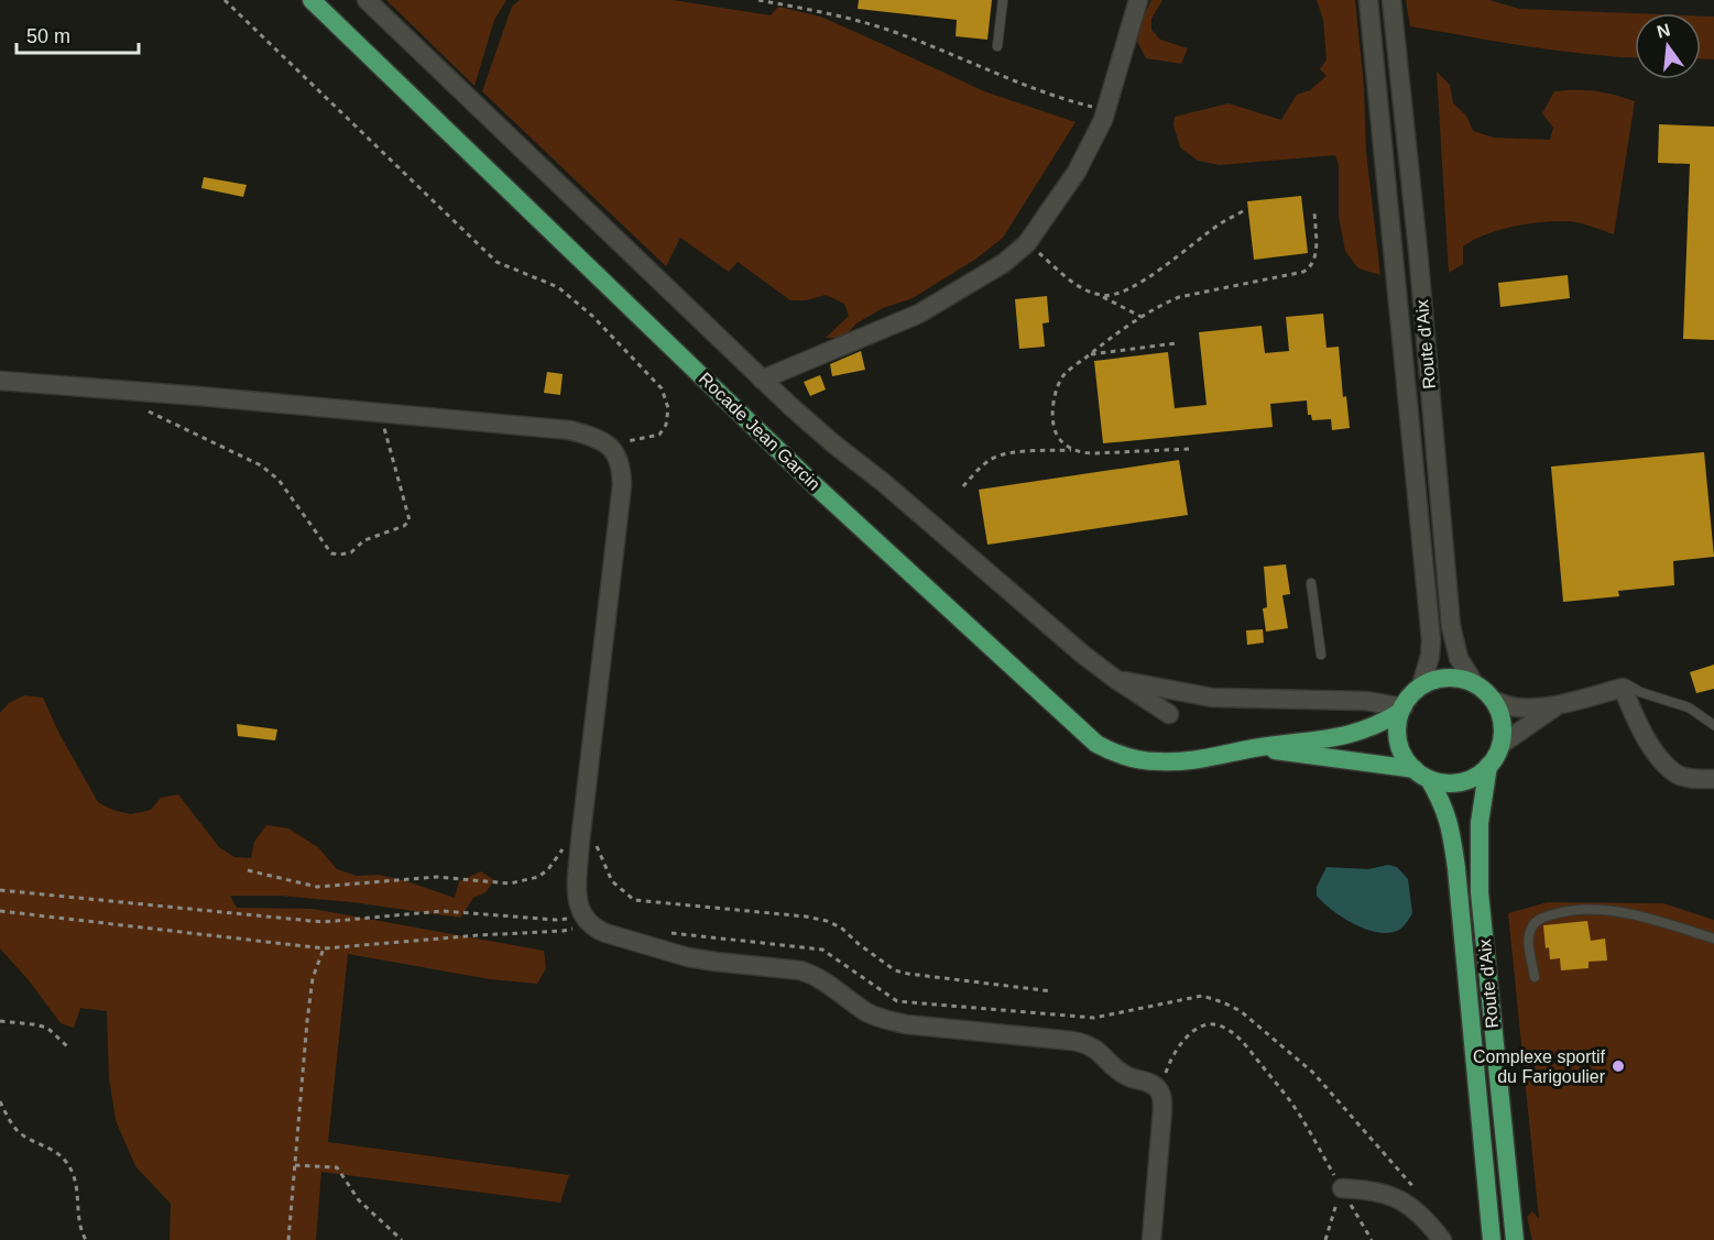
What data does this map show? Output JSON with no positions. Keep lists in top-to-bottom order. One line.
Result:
{"streets":{"main road":["Route d'Aix","Rocade Jean Garcin"]},"crossings":[["Route d'Aix","Rocade Jean Garcin"]],"places":["Complexe sportif du Farigoulier"],"scale_bar":"50 m","north":"top"}
